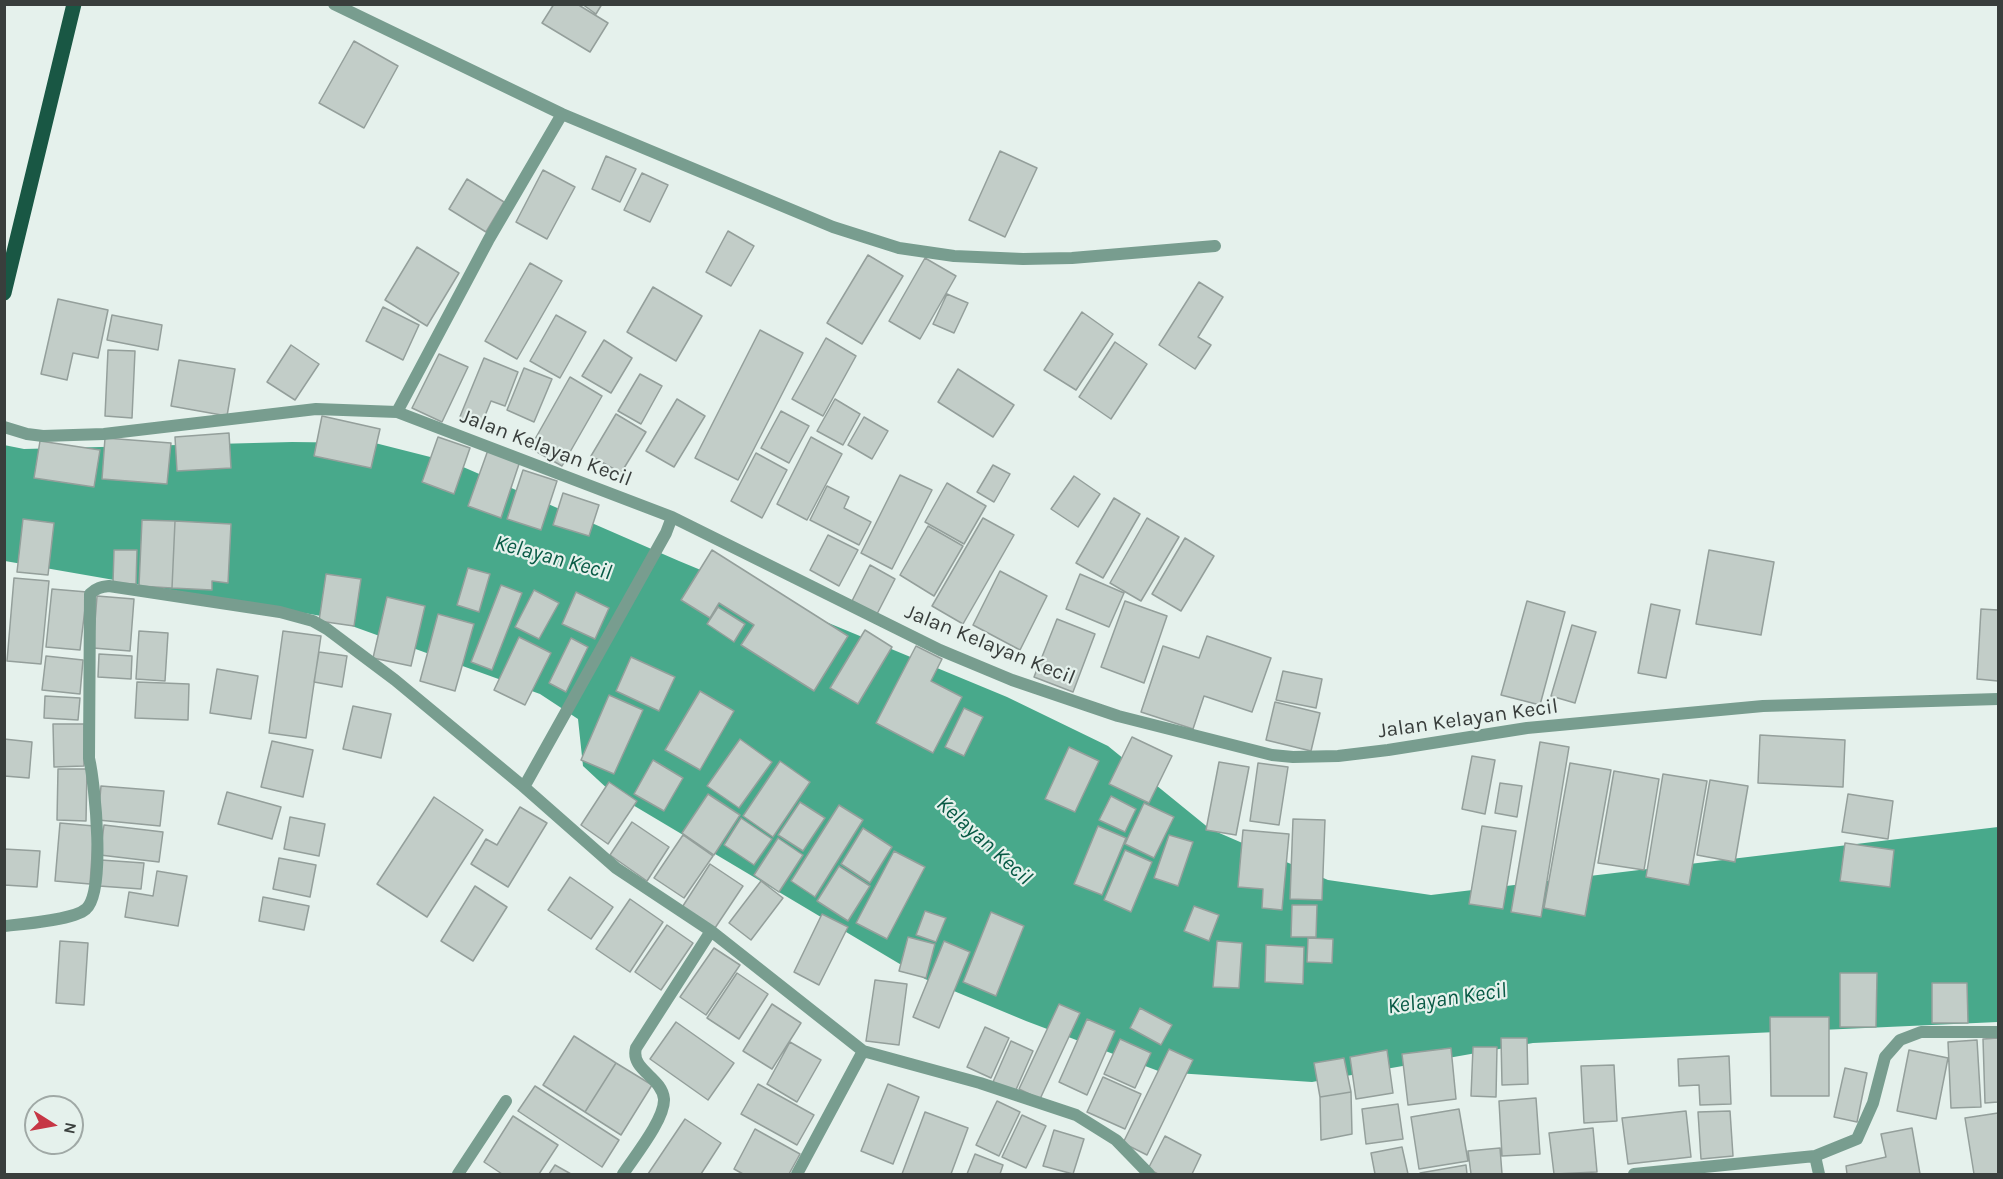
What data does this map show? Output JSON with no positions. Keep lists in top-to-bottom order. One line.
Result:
{"streets":{"street":["Jalan Kelayan Kecil"]},"water":["Kelayan Kecil"],"north":"right"}
